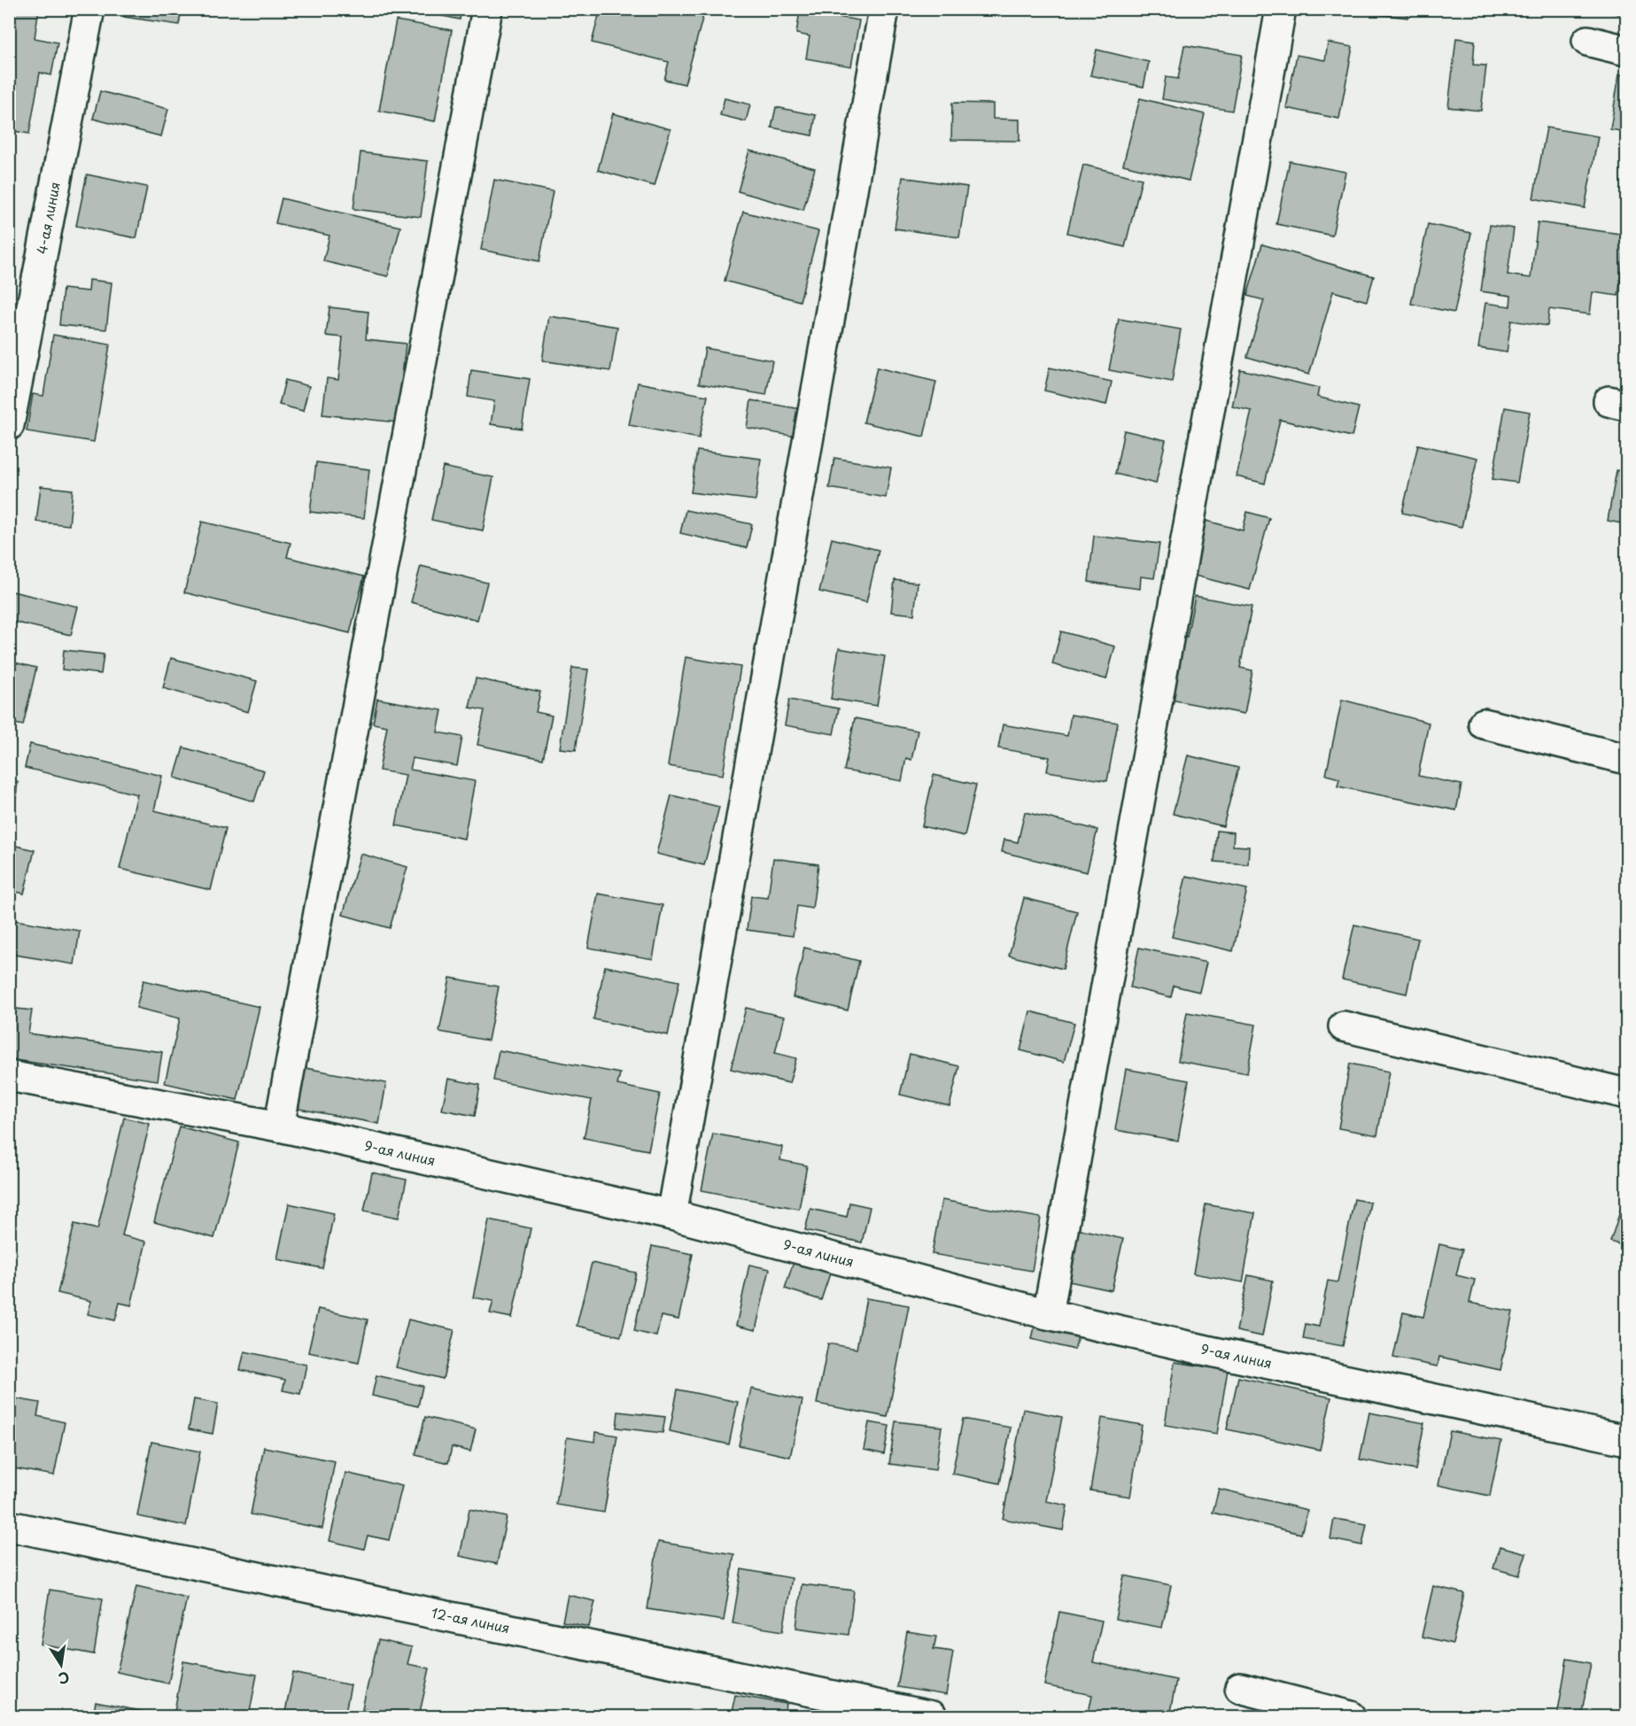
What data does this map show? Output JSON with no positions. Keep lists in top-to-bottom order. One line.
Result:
{"streets":{"street":["4-ая линия","9-ая линия","12-ая линия"]},"north":"bottom"}
